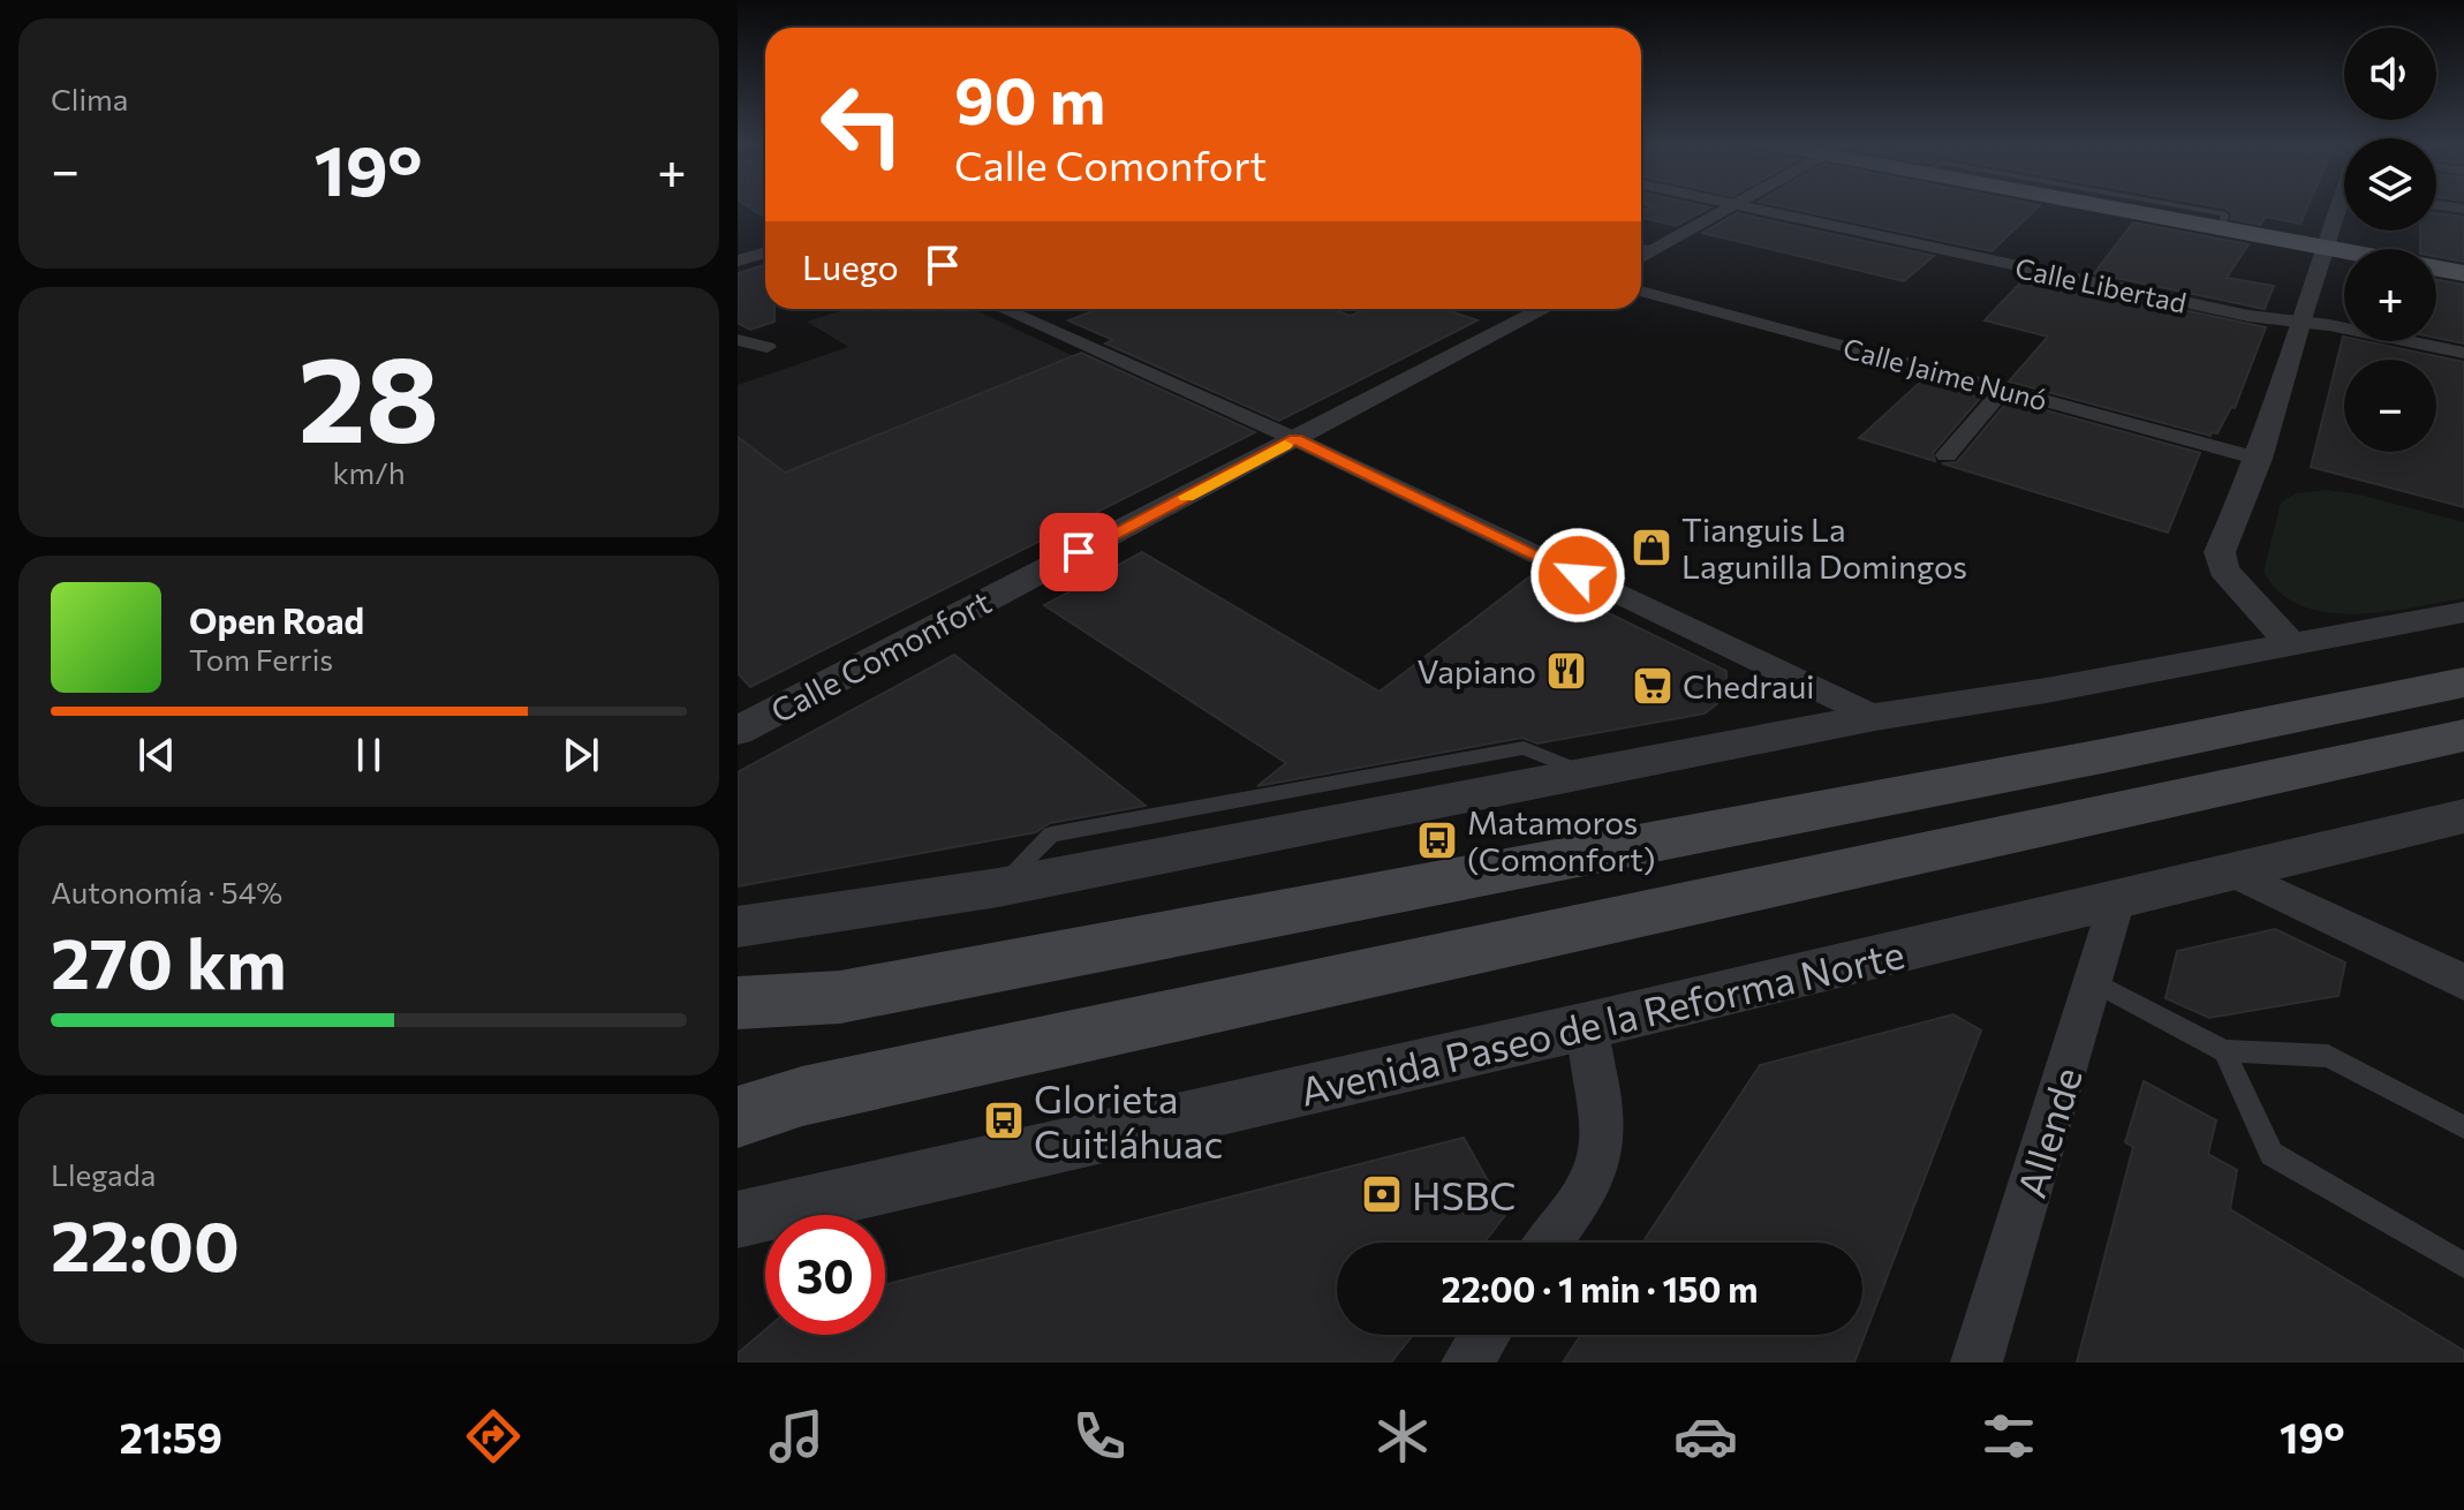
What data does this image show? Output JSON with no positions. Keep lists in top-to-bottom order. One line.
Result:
{"streets":{"street":["Calle Libertad","Calle Jaime Nunó","Calle Comonfort","Avenida Paseo de la Reforma Norte","Allende"]},"crossings":[["Avenida Paseo de la Reforma Norte","Allende"]],"places":{"shop":["Tianguis La Lagunilla Domingos"],"restaurant":["Vapiano"],"supermarket":["Chedraui"],"bus stop":["Matamoros (Comonfort)","Glorieta Cuitláhuac"],"bank":["HSBC"]},"page":{"tile":["Clima",["28","km/h"],["Autonomía · 54%","270 km"],["Llegada","22:00"]],"map_buttons":["+","−"],"turn":["90 m","Calle Comonfort"],"heat":["−","19°","+"],"then":"Luego","song":["Open Road","Tom Ferris"],"limit":"30","trip":"22:00 · 1 min · 150 m","tabs":["21:59","19°"]}}
